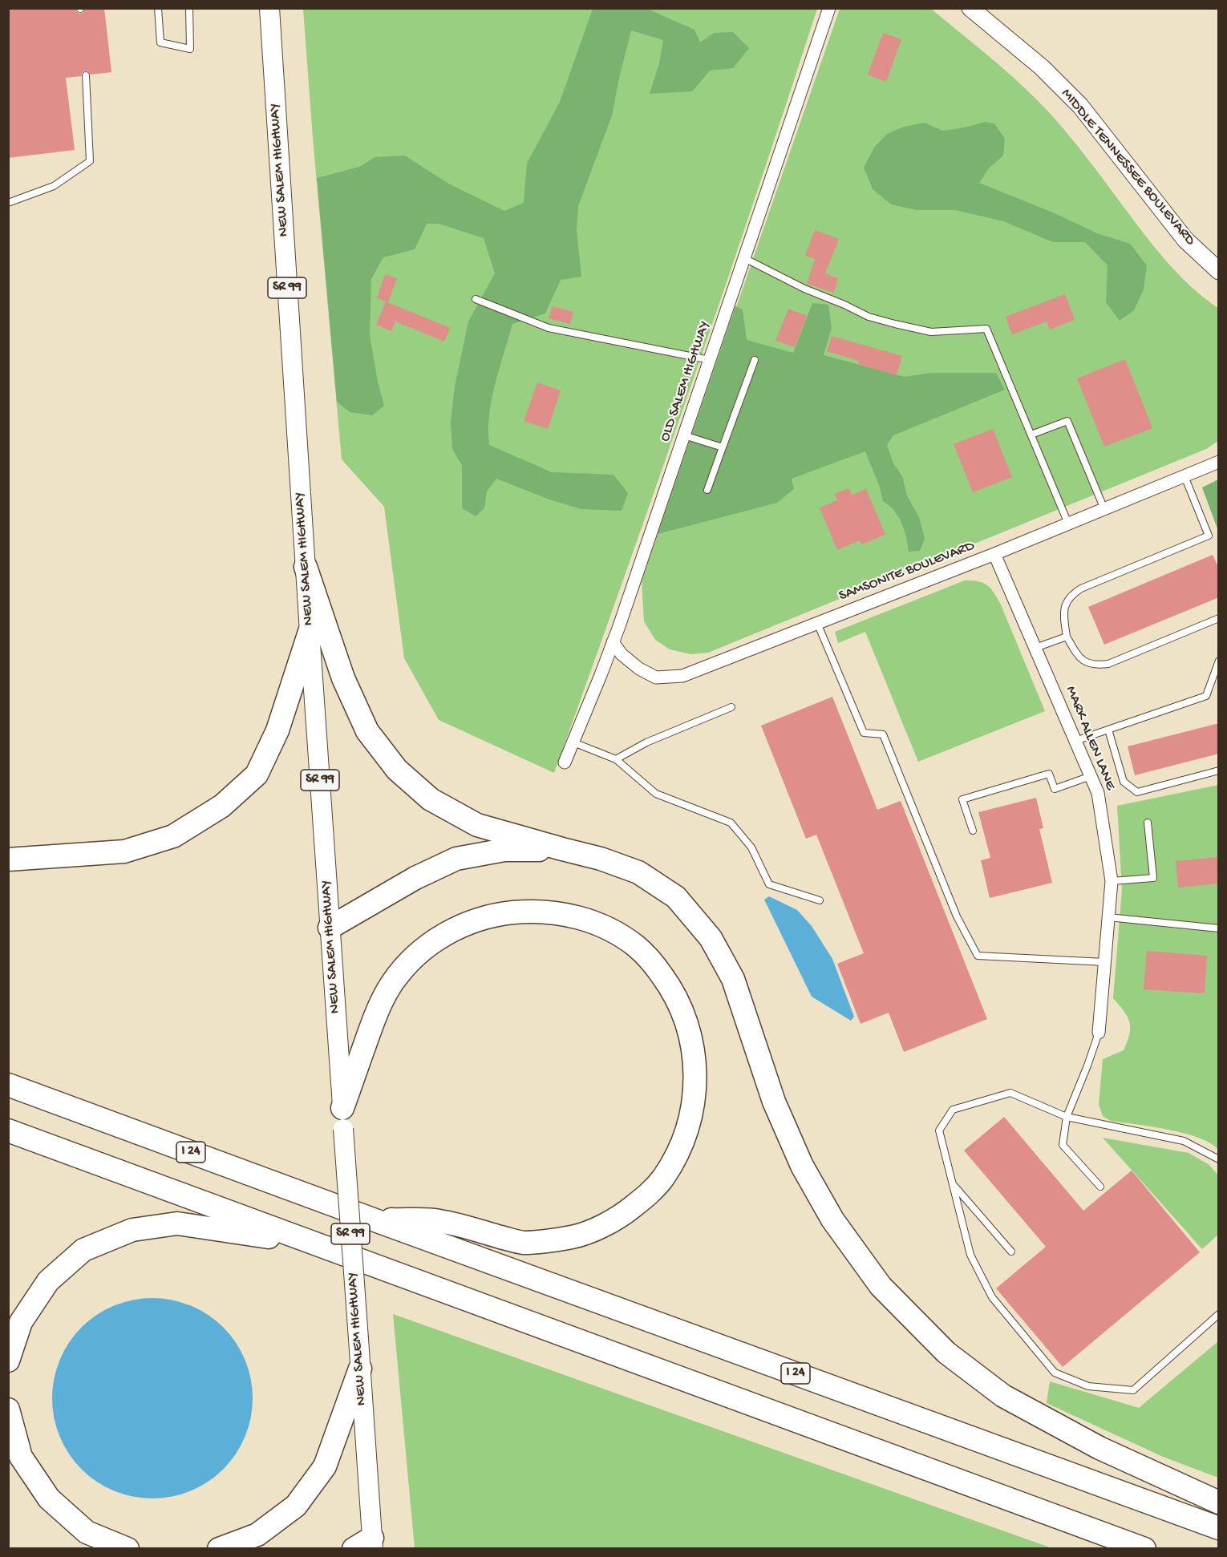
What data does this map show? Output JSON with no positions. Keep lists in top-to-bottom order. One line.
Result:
{"streets":{"highway":["I 24"],"main road":["MIDDLE TENNESSEE BOULEVARD","NEW SALEM HIGHWAY","SR 99"],"street":["OLD SALEM HIGHWAY","SAMSONITE BOULEVARD","MARK ALLEN LANE"]},"crossings":[["OLD SALEM HIGHWAY","SAMSONITE BOULEVARD"],["SAMSONITE BOULEVARD","MARK ALLEN LANE"]]}
